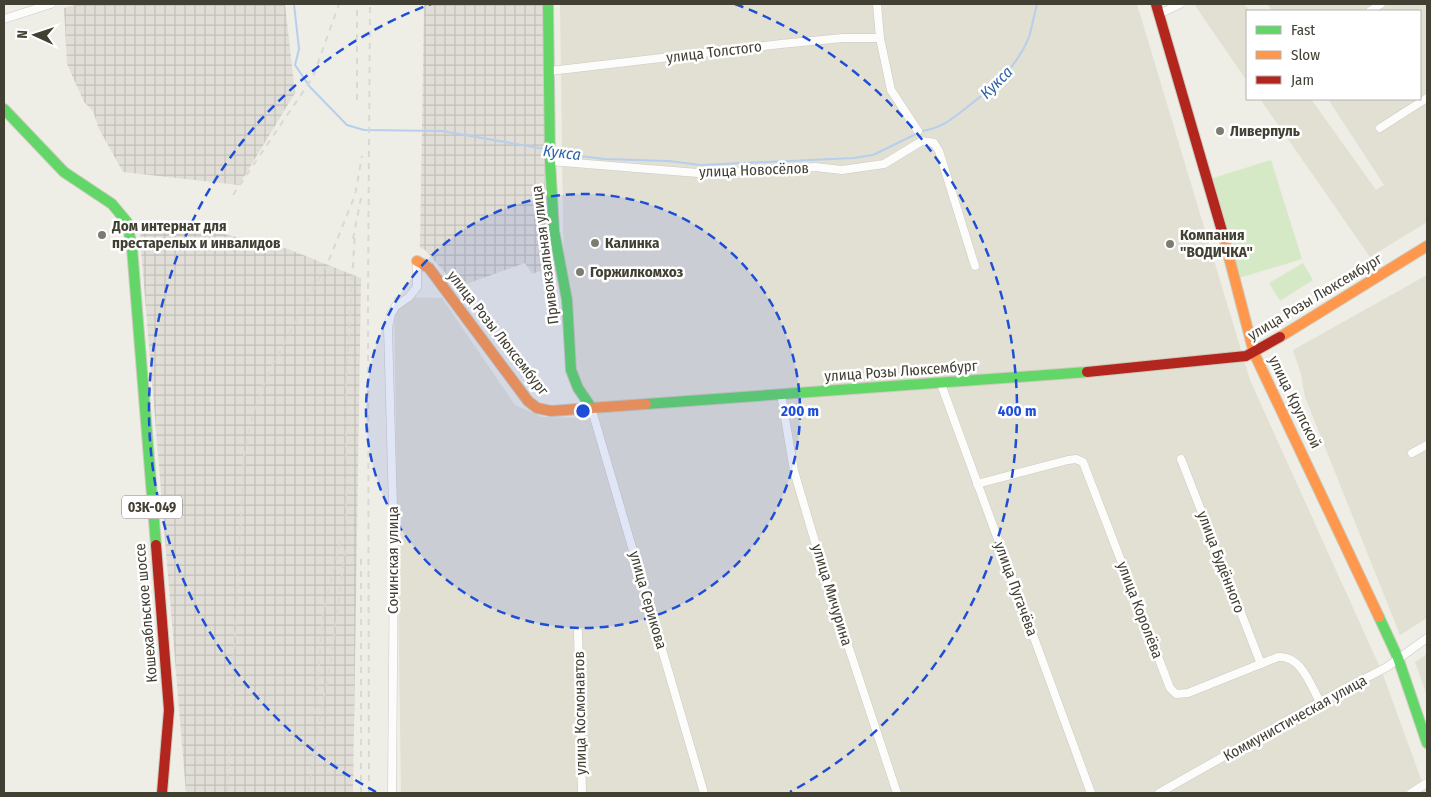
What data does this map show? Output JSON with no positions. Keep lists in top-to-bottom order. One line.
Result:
{"streets":{"street":["улица Толстого","улица Новосёлов","Привокзальная улица","улица Розы Люксембург","улица Крупской","03К-049","Сочинская улица","улица Будённого","улица Пугачёва","улица Мичурина","улица Серикова","улица Королёва","Кошехабльское шоссе","улица Космонавтов","Коммунистическая улица"]},"crossings":[["улица Толстого","Привокзальная улица"],["улица Новосёлов","Привокзальная улица"],["Привокзальная улица","улица Розы Люксембург"],["Привокзальная улица","улица Серикова"],["улица Розы Люксембург","улица Крупской"],["улица Розы Люксембург","Сочинская улица"],["улица Розы Люксембург","улица Пугачёва"],["улица Розы Люксембург","улица Мичурина"],["улица Розы Люксембург","улица Серикова"],["улица Крупской","Коммунистическая улица"],["улица Будённого","улица Королёва"],["улица Пугачёва","улица Королёва"],["улица Королёва","Коммунистическая улица"]],"water":["Кукса"],"places":["Ливерпуль","Дом интернат для престарелых и инвалидов","Калинка","Компания \"ВОДИЧКА\"","Горжилкомхоз"],"legend":["Fast","Slow","Jam"],"north":"left","rings":["200 m","400 m"]}
